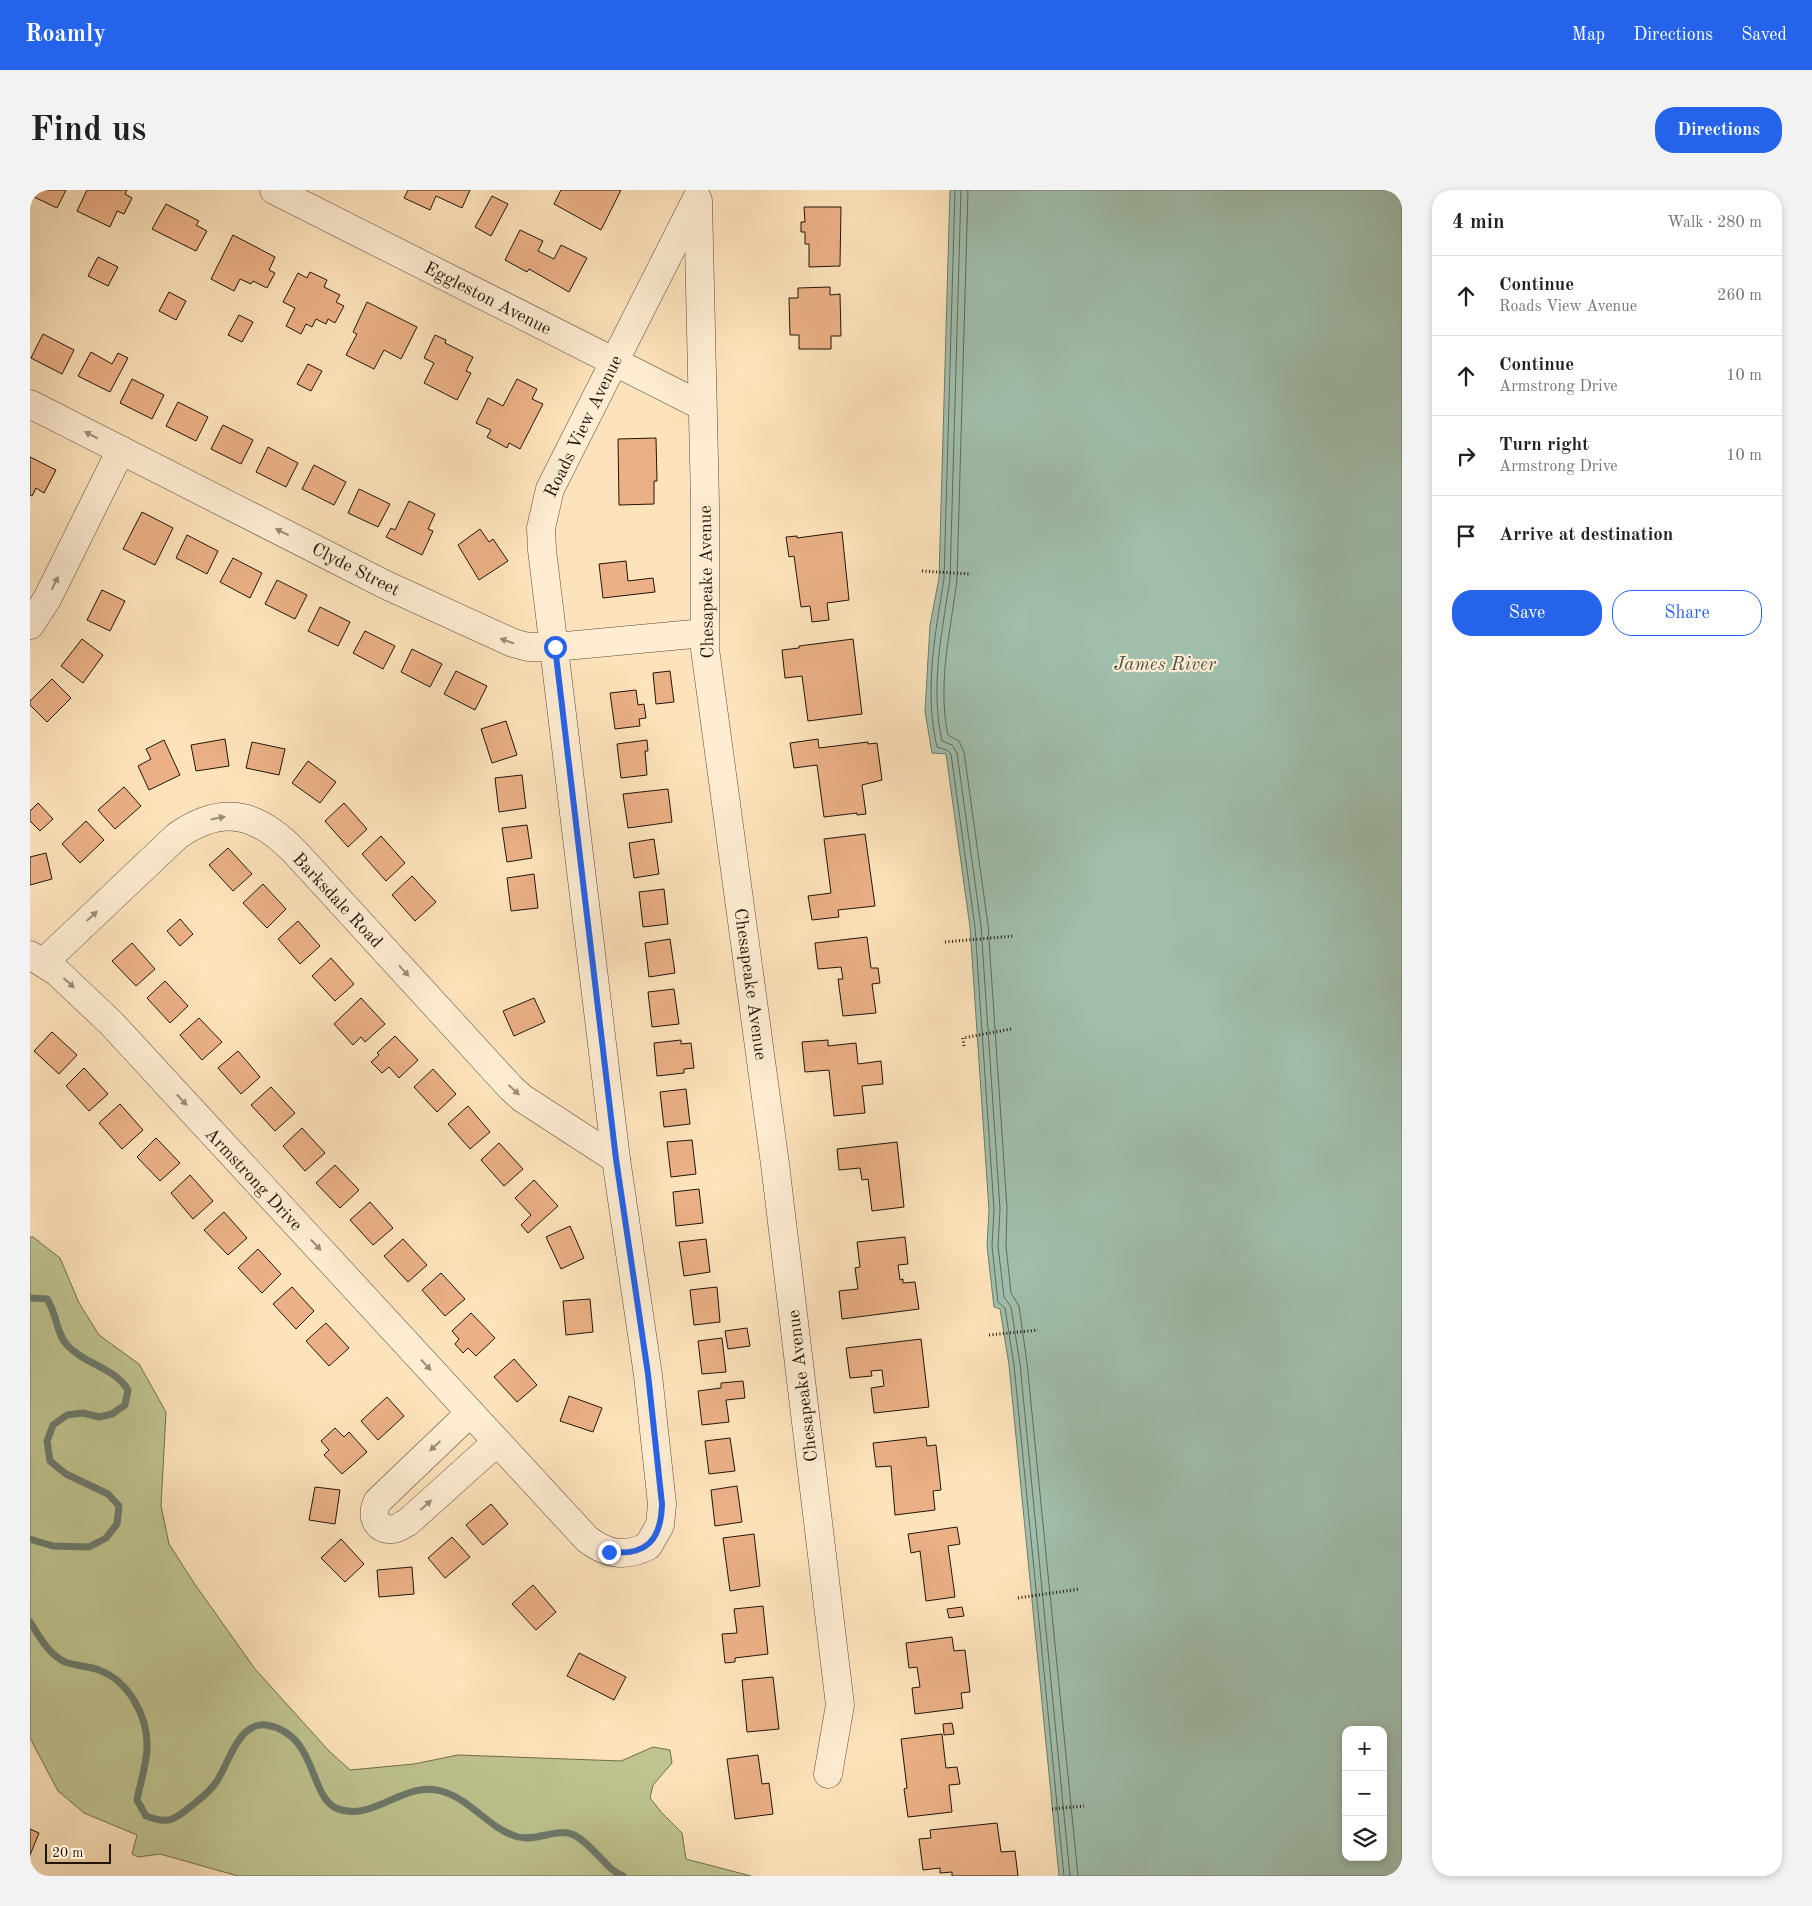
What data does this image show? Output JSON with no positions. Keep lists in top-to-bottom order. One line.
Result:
{"streets":{"street":["Eggleston Avenue","Roads View Avenue","Clyde Street","Chesapeake Avenue","Barksdale Road","Armstrong Drive"]},"crossings":[["Eggleston Avenue","Roads View Avenue"],["Eggleston Avenue","Chesapeake Avenue"],["Roads View Avenue","Clyde Street"],["Roads View Avenue","Chesapeake Avenue"],["Roads View Avenue","Barksdale Road"],["Roads View Avenue","Armstrong Drive"],["Clyde Street","Chesapeake Avenue"],["Barksdale Road","Armstrong Drive"]],"one_way":["Clyde Street","Armstrong Drive"],"water":["James River"],"scale_bar":"20 m","page":{"header":"Roamly","nav":["Map","Directions","Saved"],"buttons":["Directions",["Save","Share"]],"title":"Find us","heading":["4 min","Walk · 280 m"],"list":[["Continue","Roads View Avenue","260 m"],["Continue","Armstrong Drive","10 m"],["Turn right","Armstrong Drive","10 m"],"Arrive at destination"],"map_buttons":["+","−"],"scale":"20 m"}}
